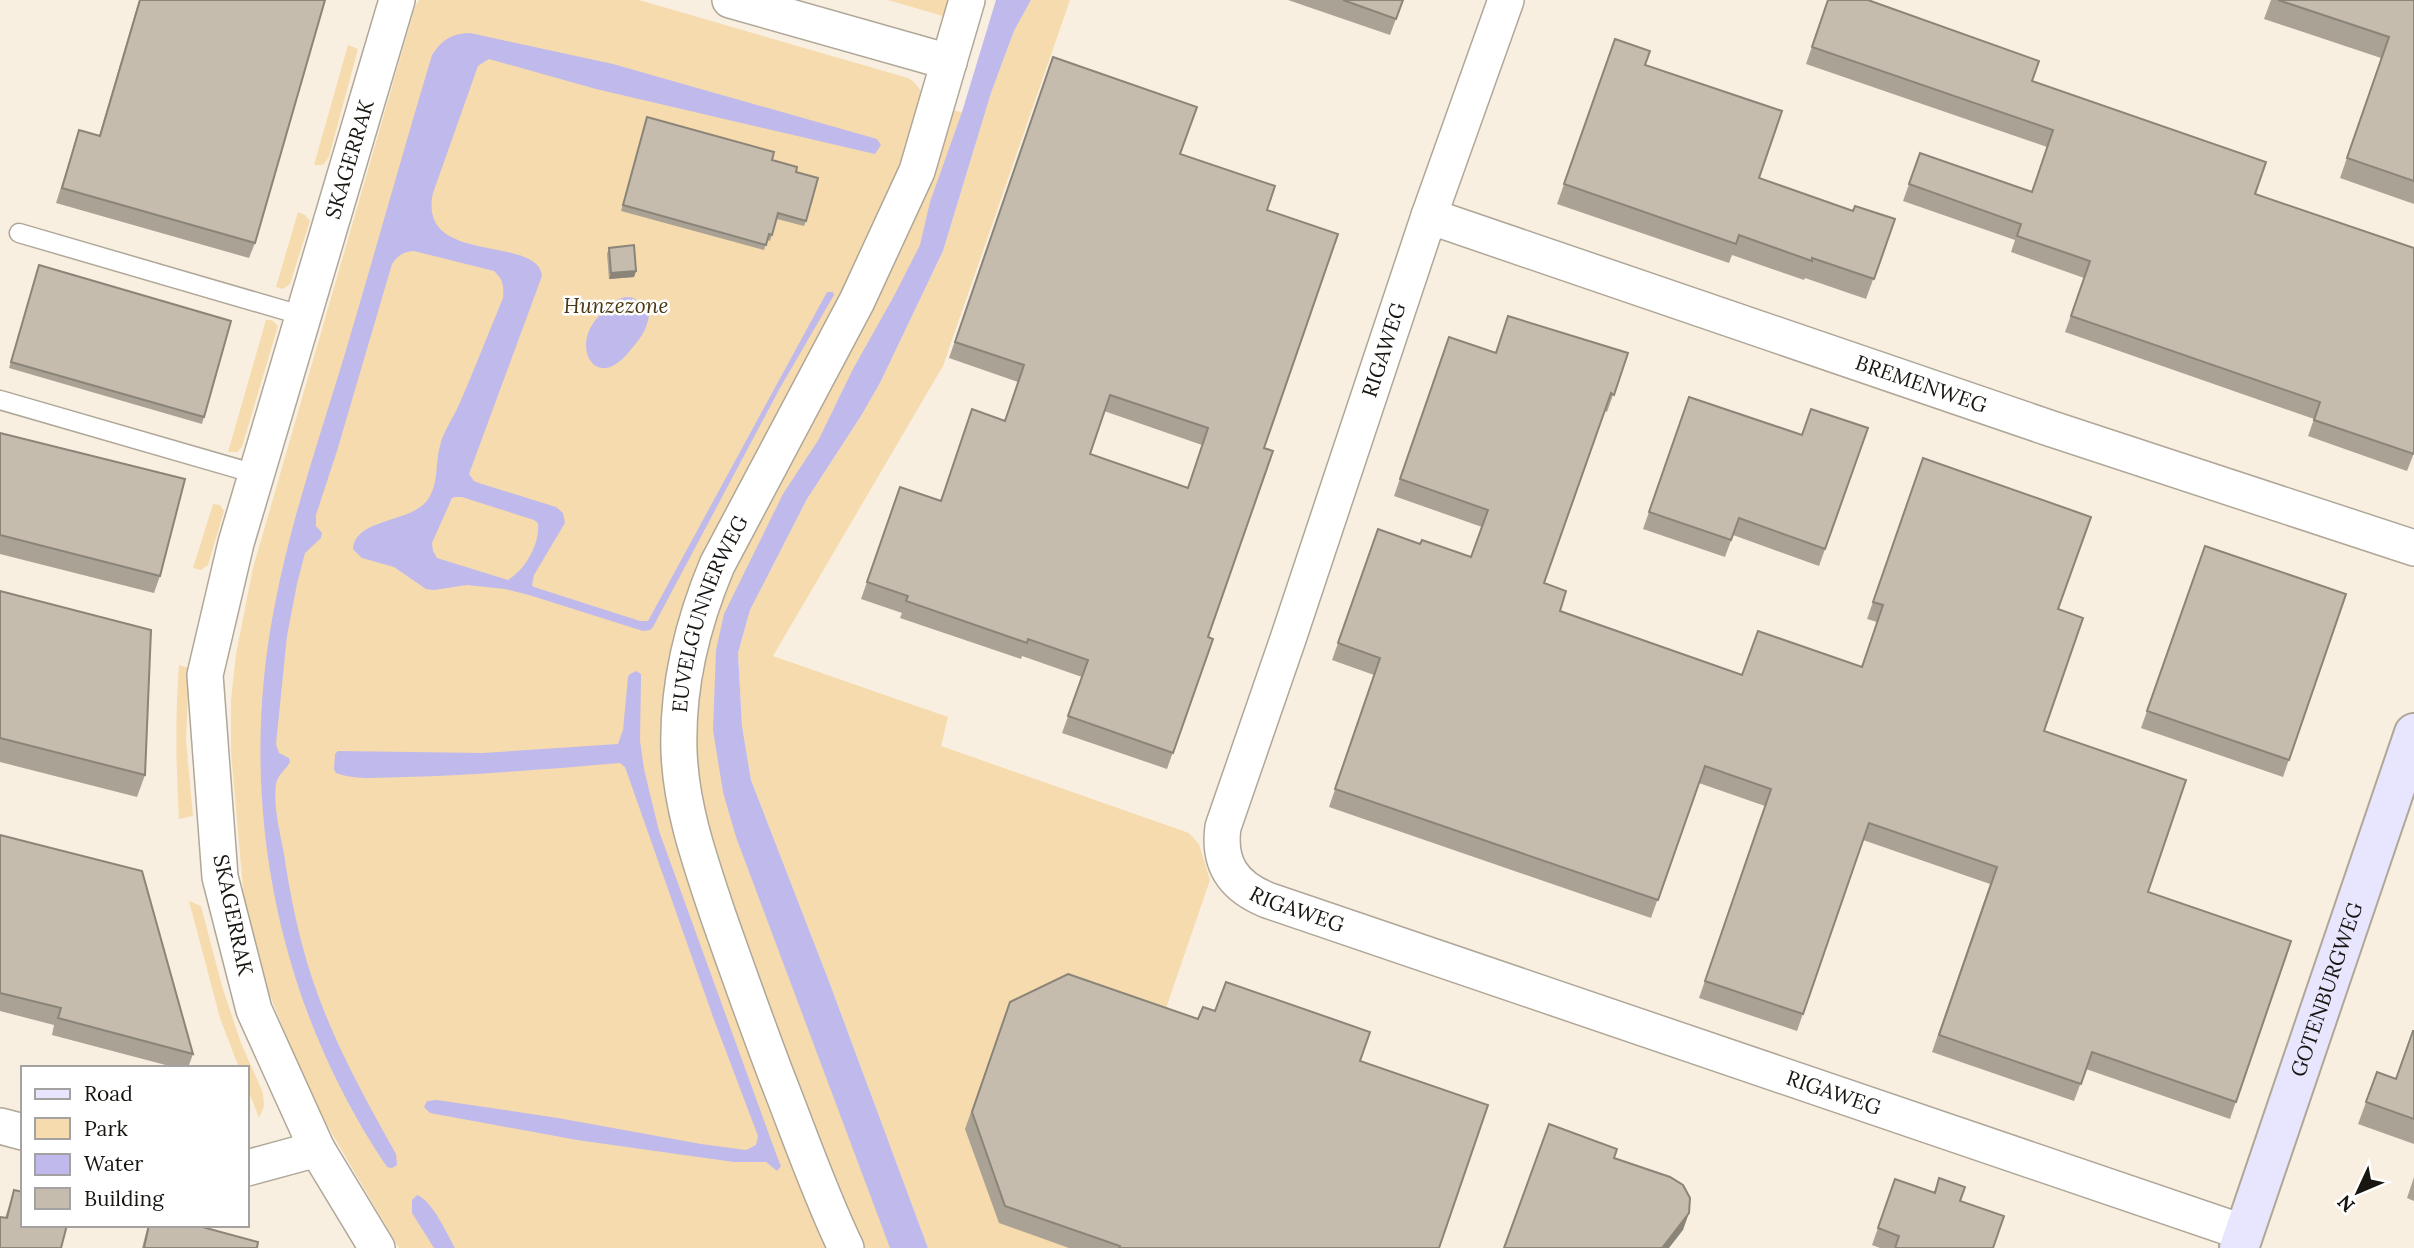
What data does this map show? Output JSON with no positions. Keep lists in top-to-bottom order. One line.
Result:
{"streets":{"street":["SKAGERRAK","RIGAWEG","BREMENWEG","EUVELGUNNERWEG","GOTENBURGWEG"]},"crossings":[["RIGAWEG","BREMENWEG"],["RIGAWEG","GOTENBURGWEG"]],"parks":["Hunzezone"],"legend":["Road","Park","Water","Building"],"north":"bottom left"}
